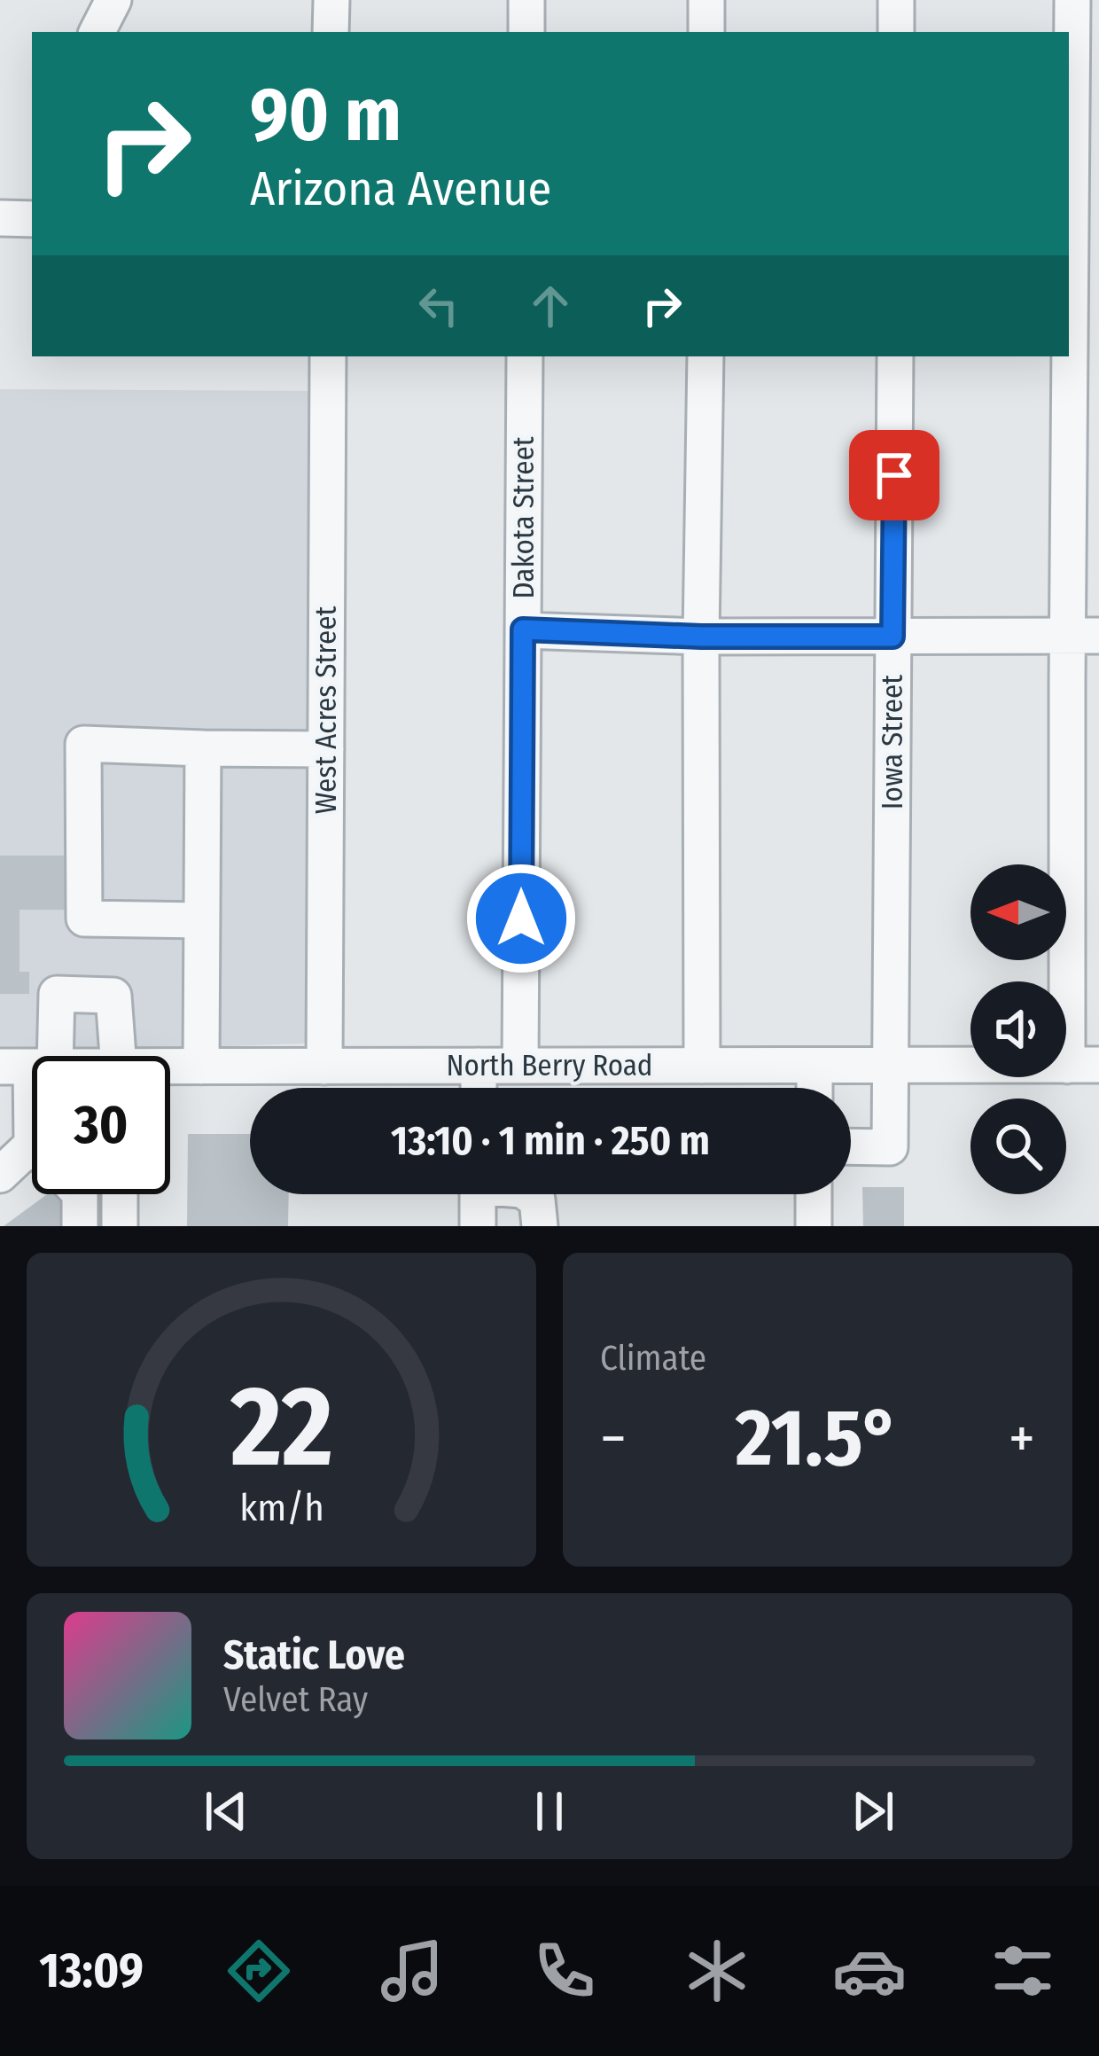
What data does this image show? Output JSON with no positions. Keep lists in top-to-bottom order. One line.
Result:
{"streets":{"street":["Dakota Street","West Acres Street","Iowa Street","North Berry Road"]},"crossings":[["Dakota Street","North Berry Road"],["West Acres Street","North Berry Road"],["Iowa Street","North Berry Road"]],"north":"left","page":{"turn":["90 m","Arizona Avenue"],"limit":"30","trip":"13:10 · 1 min · 250 m","tile":"Climate","heat":["−","21.5°","+"],"song":["Static Love","Velvet Ray"],"tabs":"13:09","gauge":["22","km/h"]}}
